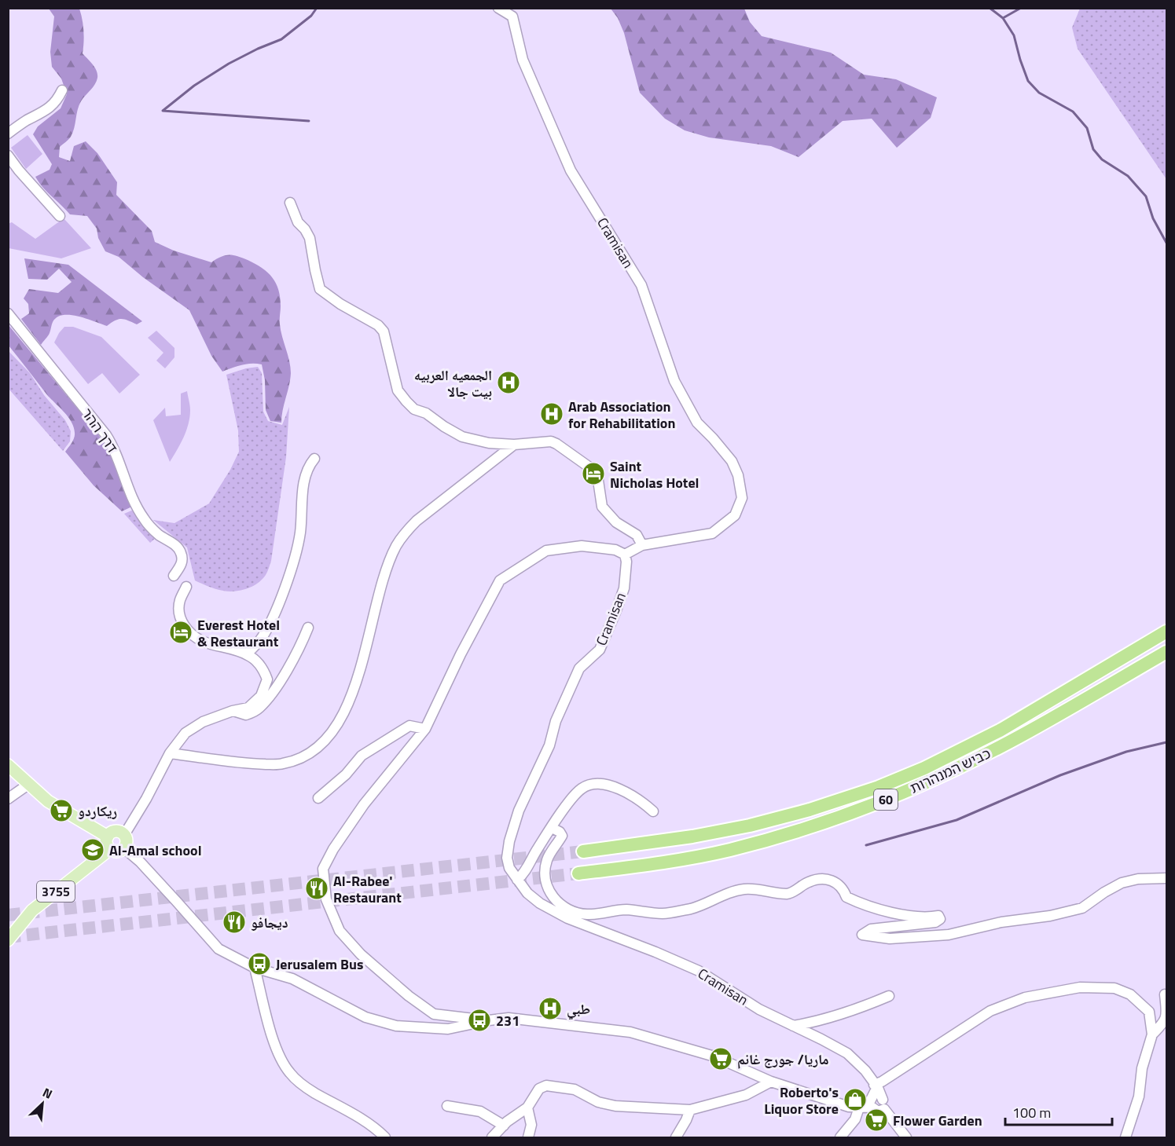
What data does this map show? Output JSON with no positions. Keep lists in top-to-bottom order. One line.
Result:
{"streets":{"highway":["כביש המנהרות","60"],"main road":["3755"],"street":["Cramisan","דרך ההר"]},"places":{"hospital":["الجمعيه العربيه بيت جالا","Arab Association for Rehabilitation","طبي"],"hotel":["Saint Nicholas Hotel","Everest Hotel & Restaurant"],"supermarket":["ريكاردو","ماريا/ جورج غانم","Flower Garden"],"school or university":["Al-Amal school"],"restaurant":["Al-Rabee' Restaurant","ديجافو"],"bus stop":["Jerusalem Bus","231"],"shop":["Roberto's Liquor Store"]},"scale_bar":"100 m","north":"top right"}
